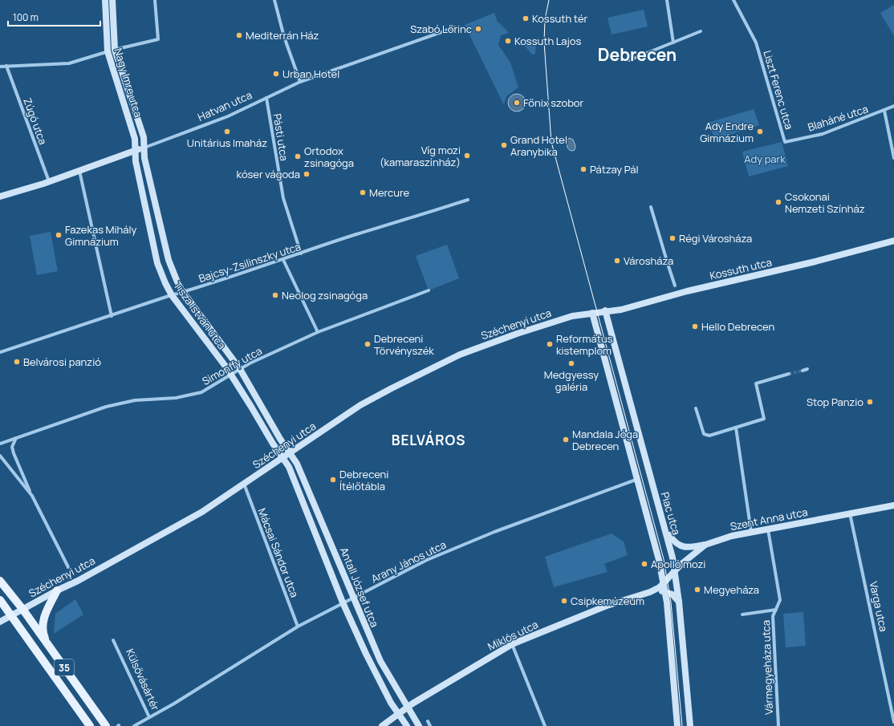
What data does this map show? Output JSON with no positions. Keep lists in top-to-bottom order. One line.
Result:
{"streets":{"main road":["35"],"street":["Nagy Imre utca","Liszt Ferenc utca","Hatvan utca","Blaháné utca","Zúgó utca","Pásti utca","Bajcsy-Zsilinszky utca","Kossuth utca","Tisza István utca","Széchenyi utca","Simonffy utca","Piac utca","Szent Anna utca","Mácsai Sándor utca","Arany János utca","Antall József utca","Varga utca","Miklós utca","Vármegyeháza utca","Külsővásártér"]},"crossings":[["Nagy Imre utca","Hatvan utca"],["Nagy Imre utca","Tisza István utca"],["Liszt Ferenc utca","Blaháné utca"],["Hatvan utca","Zúgó utca"],["Hatvan utca","Pásti utca"],["Hatvan utca","Tisza István utca"],["Pásti utca","Bajcsy-Zsilinszky utca"],["Bajcsy-Zsilinszky utca","Tisza István utca"],["Kossuth utca","Széchenyi utca"],["Kossuth utca","Piac utca"],["Tisza István utca","Széchenyi utca"],["Tisza István utca","Simonffy utca"],["Tisza István utca","Antall József utca"],["Széchenyi utca","Mácsai Sándor utca"],["Széchenyi utca","Antall József utca"],["Széchenyi utca","35"],["Piac utca","Szent Anna utca"],["Szent Anna utca","Varga utca"],["Szent Anna utca","Miklós utca"],["Szent Anna utca","Vármegyeháza utca"],["Mácsai Sándor utca","Arany János utca"],["Arany János utca","Antall József utca"],["Arany János utca","Külsővásártér"],["Antall József utca","Miklós utca"]],"districts":["Debrecen","BELVÁROS"],"parks":["Ady park"],"places":["Kossuth tér","Szabó Lőrinc","Mediterrán Ház","Kossuth Lajos","Urban Hotel","Főnix szobor","Unitárius Imaház","Ady Endre Gimnázium","Grand Hotel Aranybika","Víg mozi (kamaraszínház)","Ortodox zsinagóga","Pátzay Pál","kóser vágoda","Mercure","Csokonai Nemzeti Színház","Fazekas Mihály Gimnázium","Régi Városháza","Városháza","Neolog zsinagóga","Hello Debrecen","Debreceni Törvényszék","Református kistemplom","Belvárosi panzió","Medgyessy galéria","Stop Panzio","Mandala Jóga Debrecen","Debreceni Ítélőtábla","Apolló mozi","Megyeháza","Csipkemúzeum"],"scale_bar":"100 m"}
